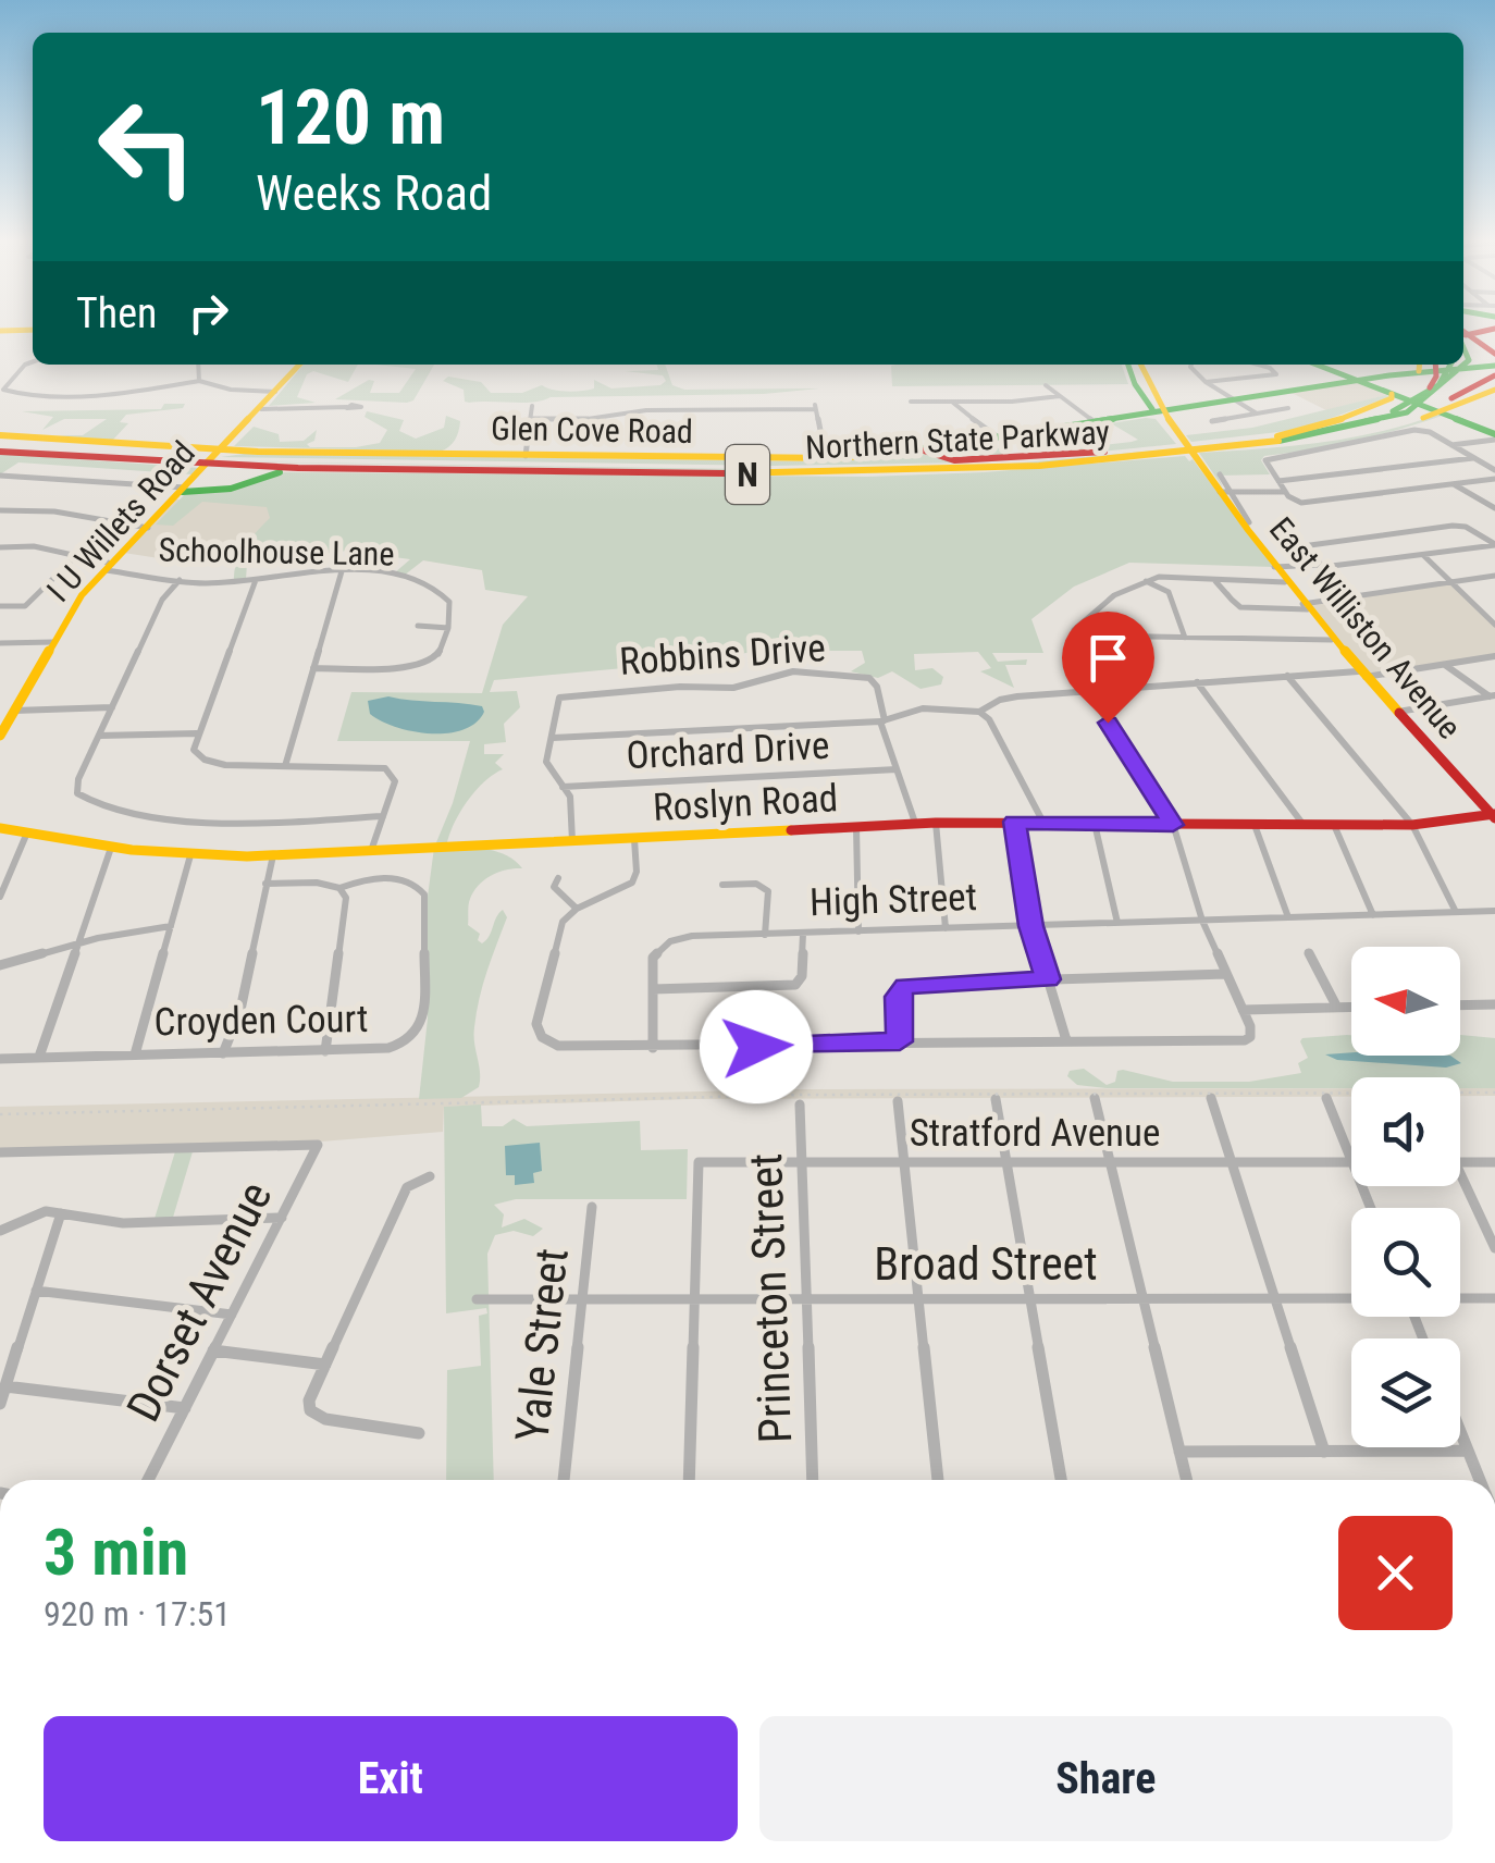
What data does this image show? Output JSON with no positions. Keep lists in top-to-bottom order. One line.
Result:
{"streets":{"main road":["Glen Cove Road","Northern State Parkway","N","I U Willets Road","East Williston Avenue","Roslyn Road"],"street":["Schoolhouse Lane","Robbins Drive","Orchard Drive","High Street","Croyden Court","Stratford Avenue","Broad Street","Princeton Street","Dorset Avenue","Yale Street"]},"crossings":[["Glen Cove Road","I U Willets Road"],["Glen Cove Road","East Williston Avenue"],["I U Willets Road","Schoolhouse Lane"],["East Williston Avenue","Roslyn Road"],["Stratford Avenue","Broad Street"],["Stratford Avenue","Princeton Street"],["Broad Street","Princeton Street"],["Broad Street","Yale Street"]],"north":"left","page":{"turn":["120 m","Weeks Road"],"then":"Then","heading":["3 min","920 m · 17:51"],"buttons":["Exit","Share"]}}
